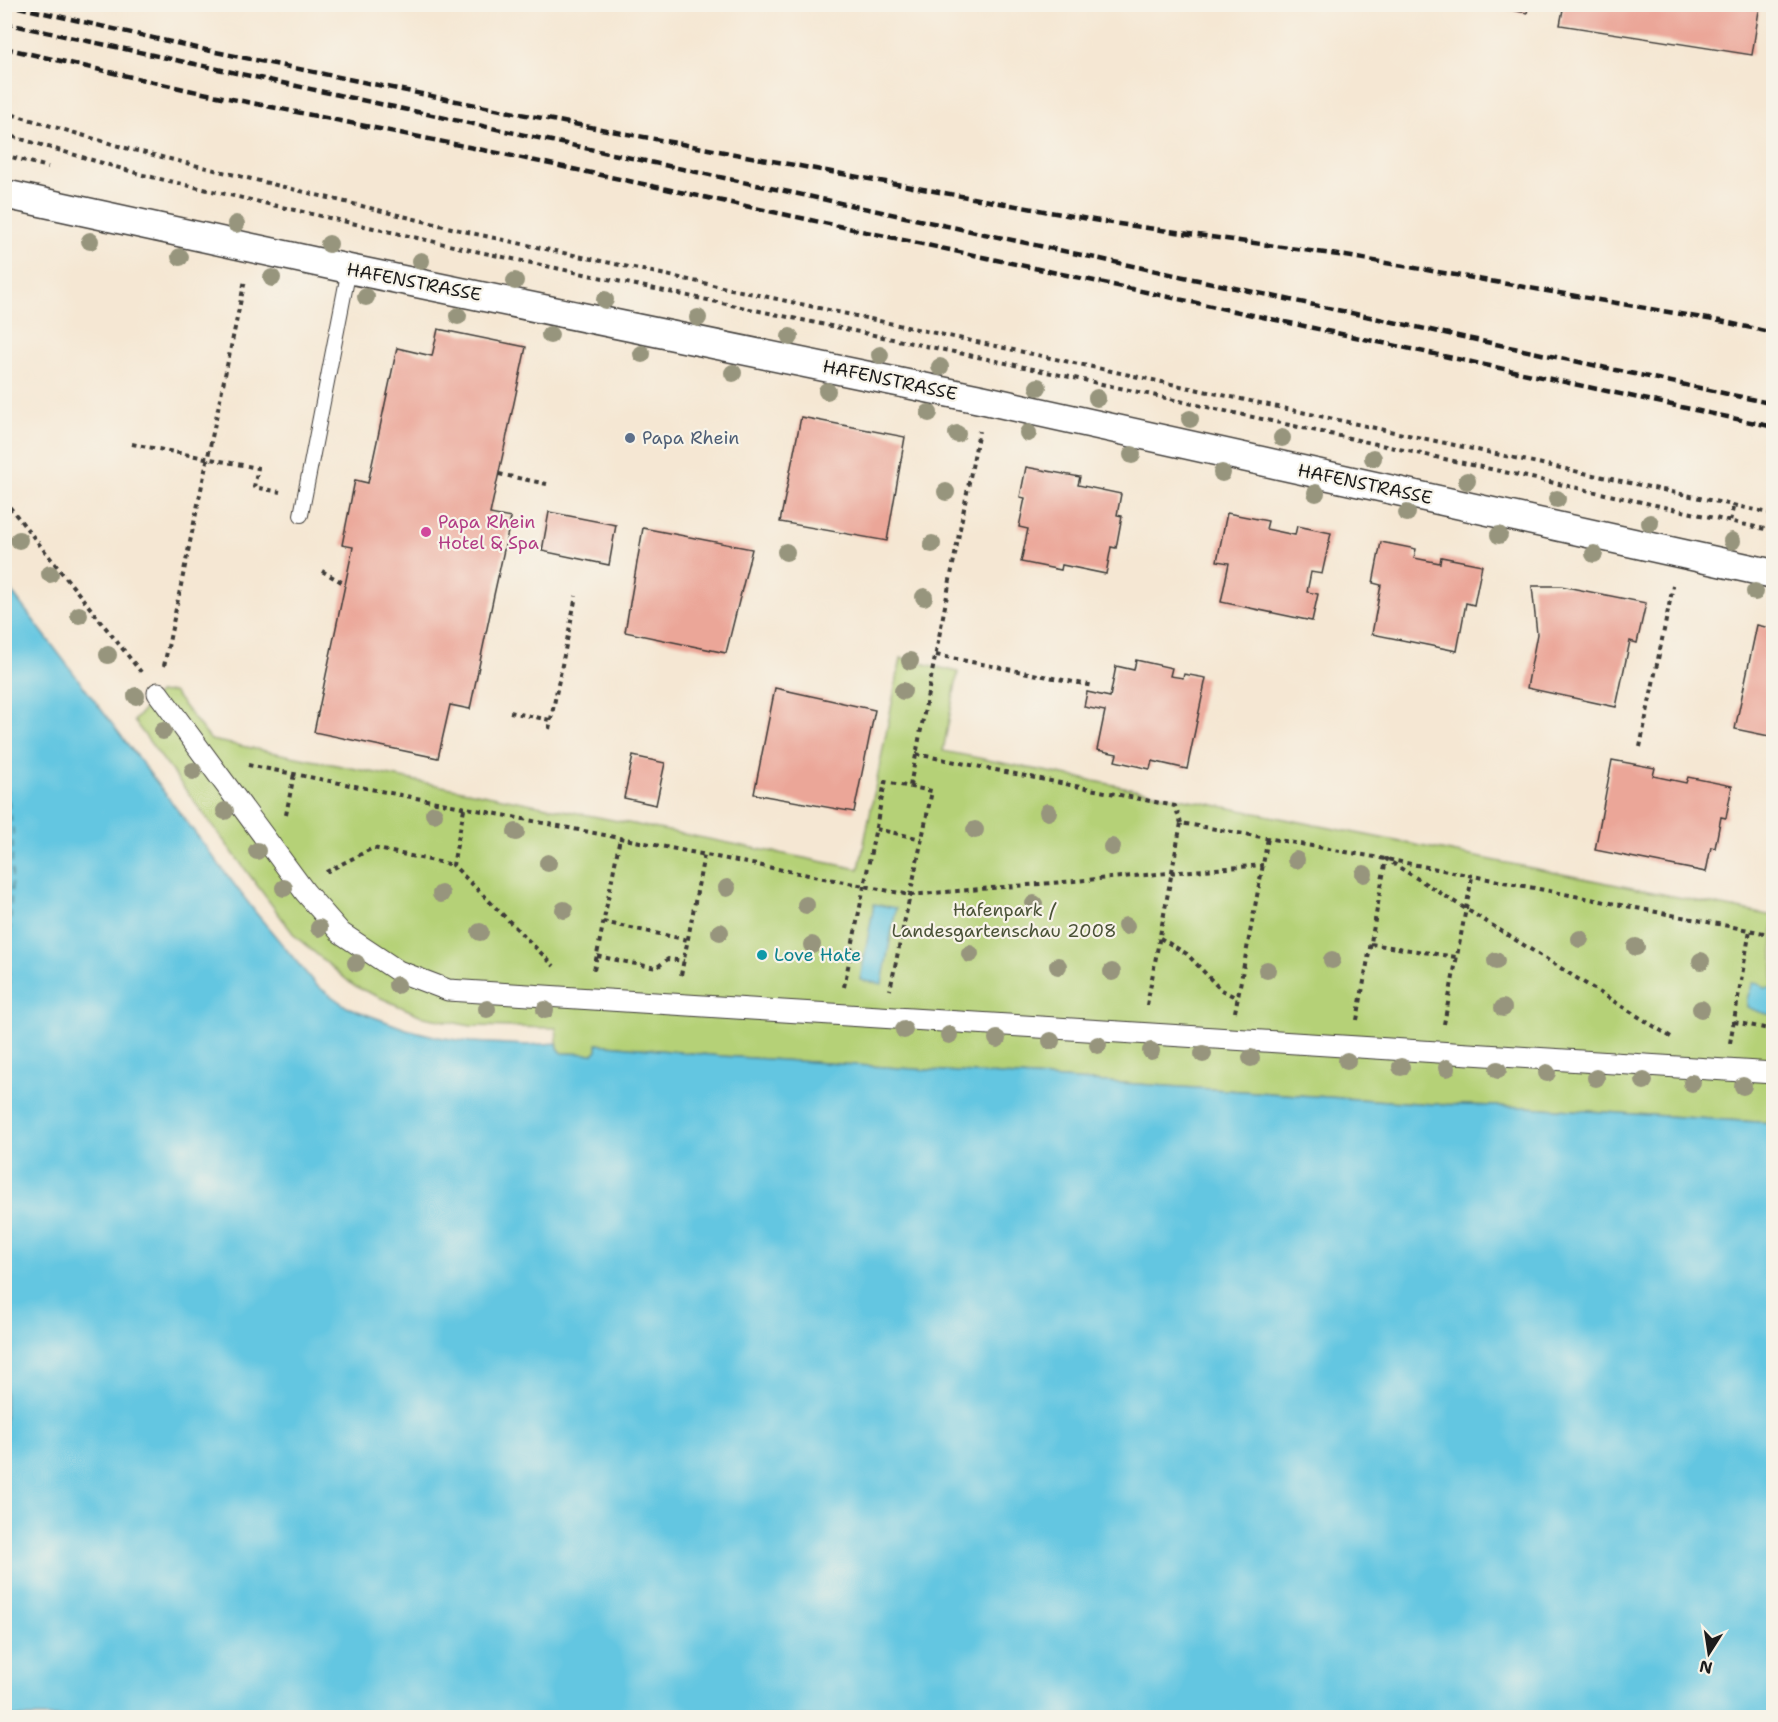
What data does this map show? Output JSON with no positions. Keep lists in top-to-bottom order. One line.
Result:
{"streets":{"street":["HAFENSTRASSE"]},"parks":["Hafenpark / Landesgartenschau 2008"],"places":["Papa Rhein","Papa Rhein Hotel & Spa","Love Hate"],"north":"bottom"}
